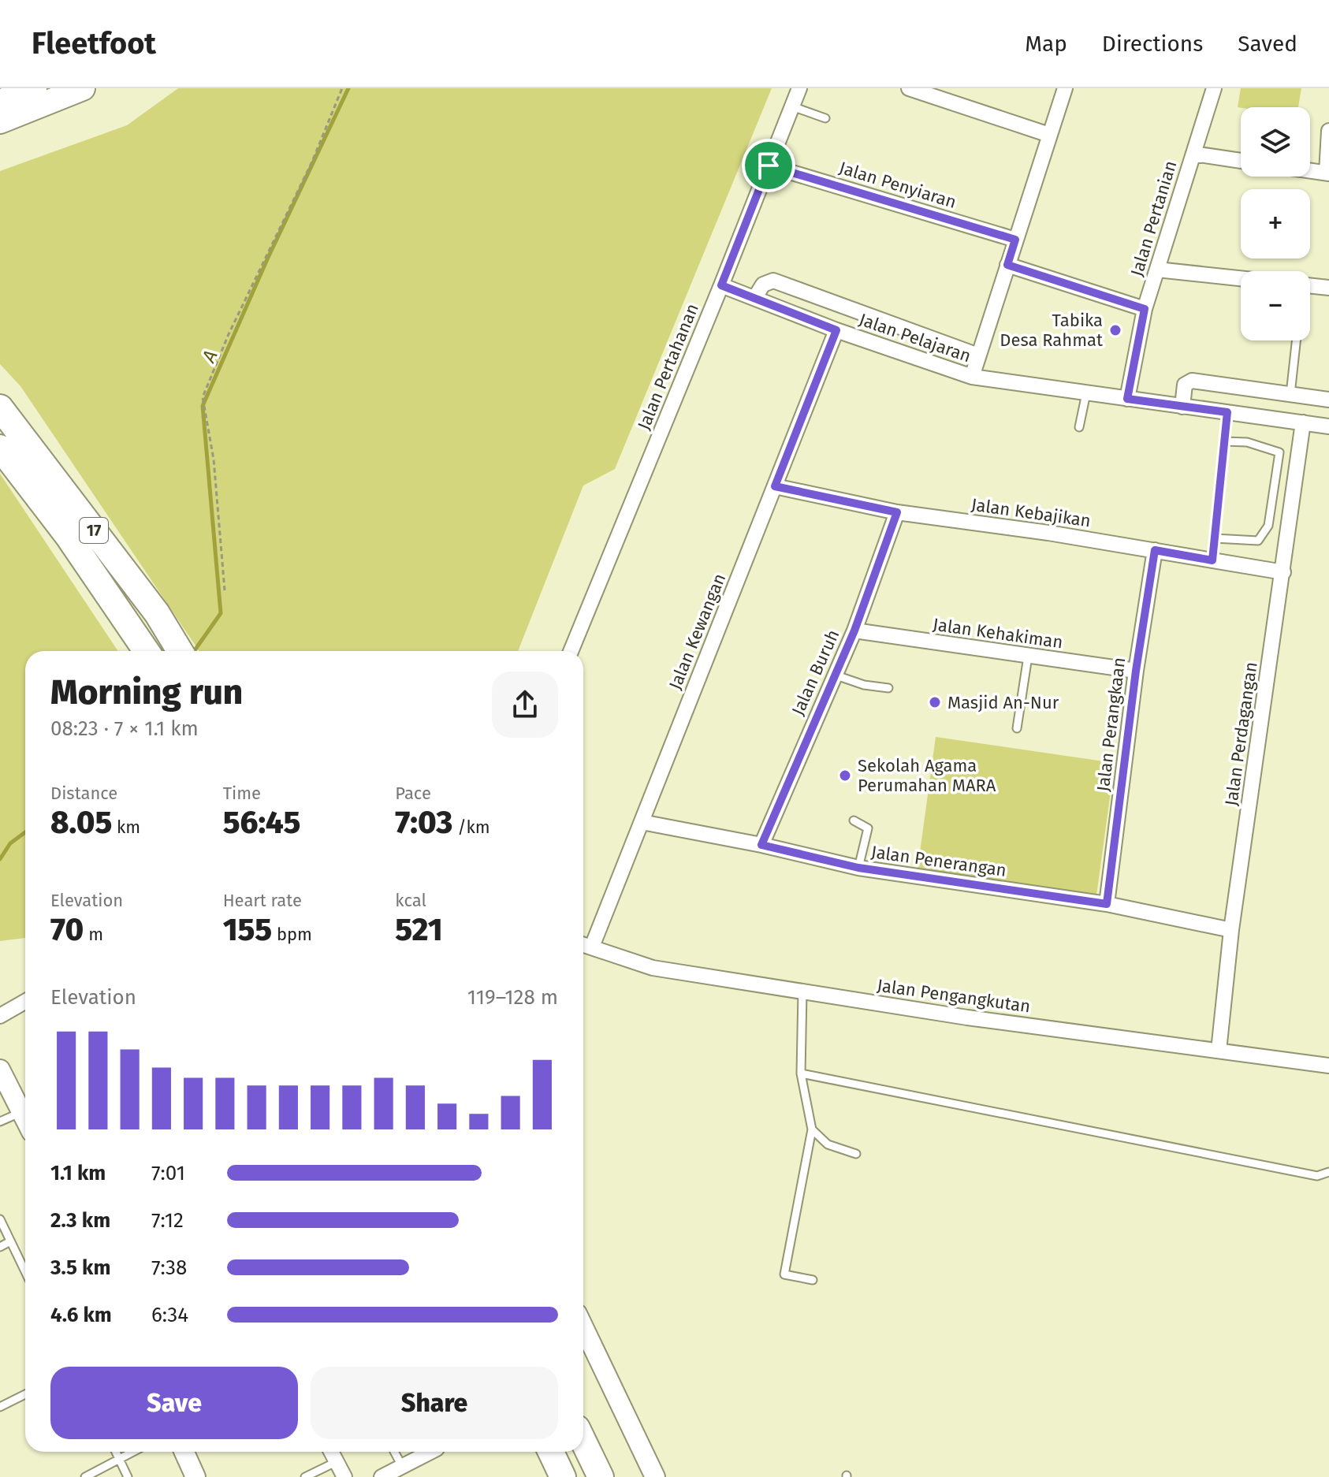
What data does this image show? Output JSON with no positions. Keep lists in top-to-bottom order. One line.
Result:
{"streets":{"highway":["17"],"street":["Jalan Penyiaran","Jalan Pertanian","Jalan Pelajaran","Jalan Pertahanan","Jalan Kebajikan","Jalan Kewangan","Jalan Kehakiman","Jalan Buruh","Jalan Perangkaan","Jalan Perdagangan","Jalan Penerangan","Jalan Pengangkutan"]},"crossings":[["Jalan Penyiaran","Jalan Pertahanan"],["Jalan Pertanian","Jalan Pelajaran"],["Jalan Pelajaran","Jalan Pertahanan"],["Jalan Pelajaran","Jalan Kewangan"],["Jalan Pelajaran","Jalan Perdagangan"],["Jalan Kebajikan","Jalan Kewangan"],["Jalan Kebajikan","Jalan Buruh"],["Jalan Kebajikan","Jalan Perangkaan"],["Jalan Kebajikan","Jalan Perdagangan"],["Jalan Kewangan","Jalan Penerangan"],["Jalan Kewangan","Jalan Pengangkutan"],["Jalan Kehakiman","Jalan Buruh"],["Jalan Kehakiman","Jalan Perangkaan"],["Jalan Buruh","Jalan Penerangan"],["Jalan Perangkaan","Jalan Penerangan"],["Jalan Perdagangan","Jalan Penerangan"],["Jalan Perdagangan","Jalan Pengangkutan"]],"water":["A"],"places":["Tabika Desa Rahmat","Masjid An-Nur","Sekolah Agama Perumahan MARA"],"page":{"header":"Fleetfoot","nav":["Map","Directions","Saved"],"map_buttons":["+","−"],"heading":["Morning run","08:23 · 7 × 1.1 km"],"stats":[["Distance","8.05 km"],["Time","56:45"],["Pace","7:03 /km"],["Elevation","70 m"],["Heart rate","155 bpm"],["kcal","521"]],"chart":["Elevation","119–128 m"],"list":[{"name":"1.1 km","note":"7:01"},{"name":"2.3 km","note":"7:12"},{"name":"3.5 km","note":"7:38"},{"name":"4.6 km","note":"6:34"}],"buttons":["Save","Share"]}}
